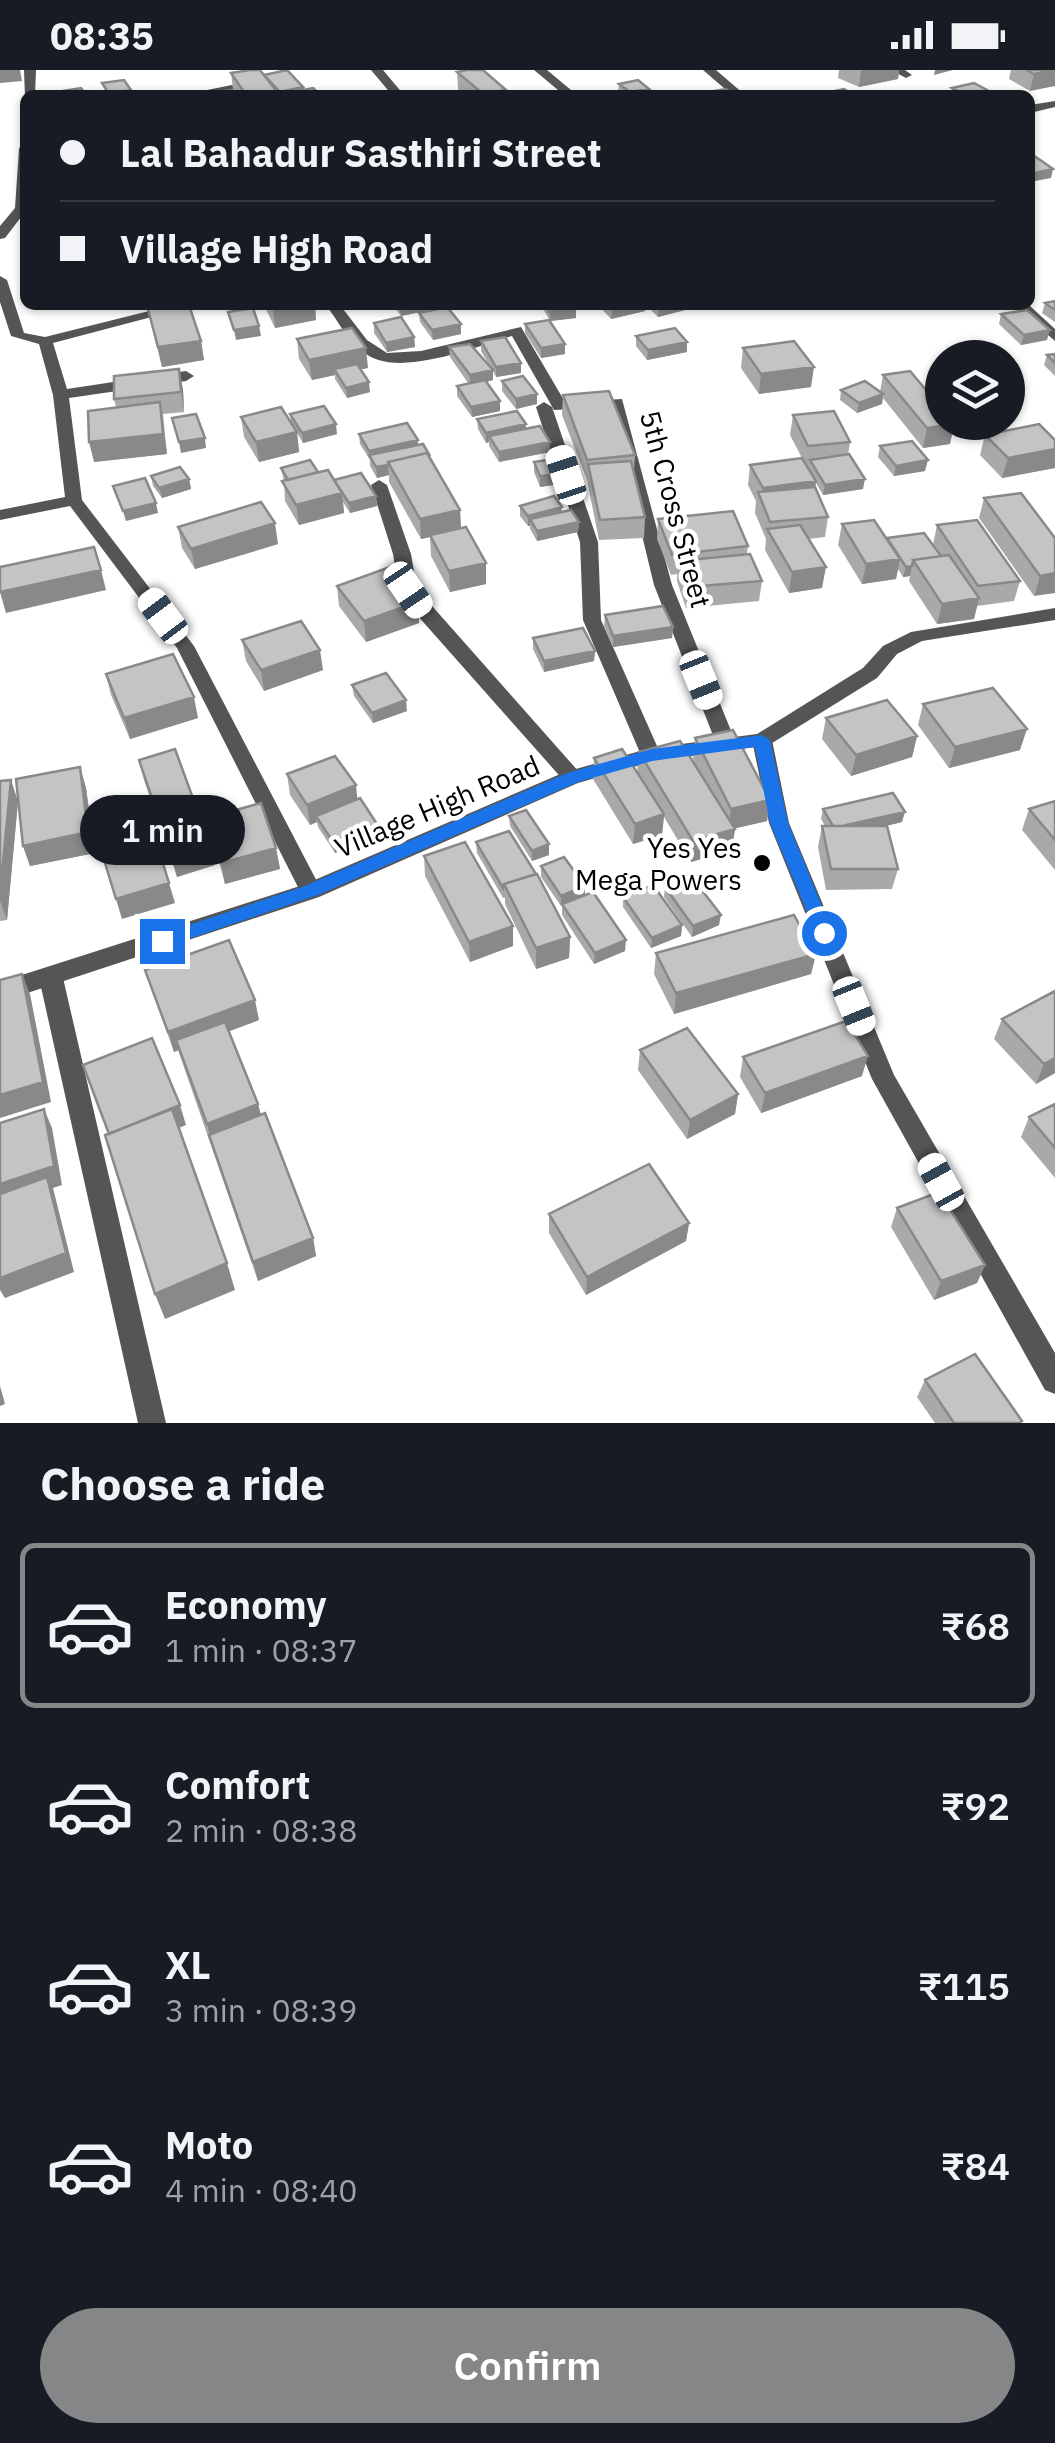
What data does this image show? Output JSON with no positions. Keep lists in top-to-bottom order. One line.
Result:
{"streets":{"street":["5th Cross Street","Village High Road"]},"crossings":[["5th Cross Street","Village High Road"]],"places":["Yes Yes Mega Powers"],"page":{"status":"08:35","banner":["Lal Bahadur Sasthiri Street","Village High Road"],"bubble":"1 min","heading":"Choose a ride","list":[{"name":"Economy","note":"1 min · 08:37","value":"₹68"},{"name":"Comfort","note":"2 min · 08:38","value":"₹92"},{"name":"XL","note":"3 min · 08:39","value":"₹115"},{"name":"Moto","note":"4 min · 08:40","value":"₹84"}],"buttons":"Confirm"}}
